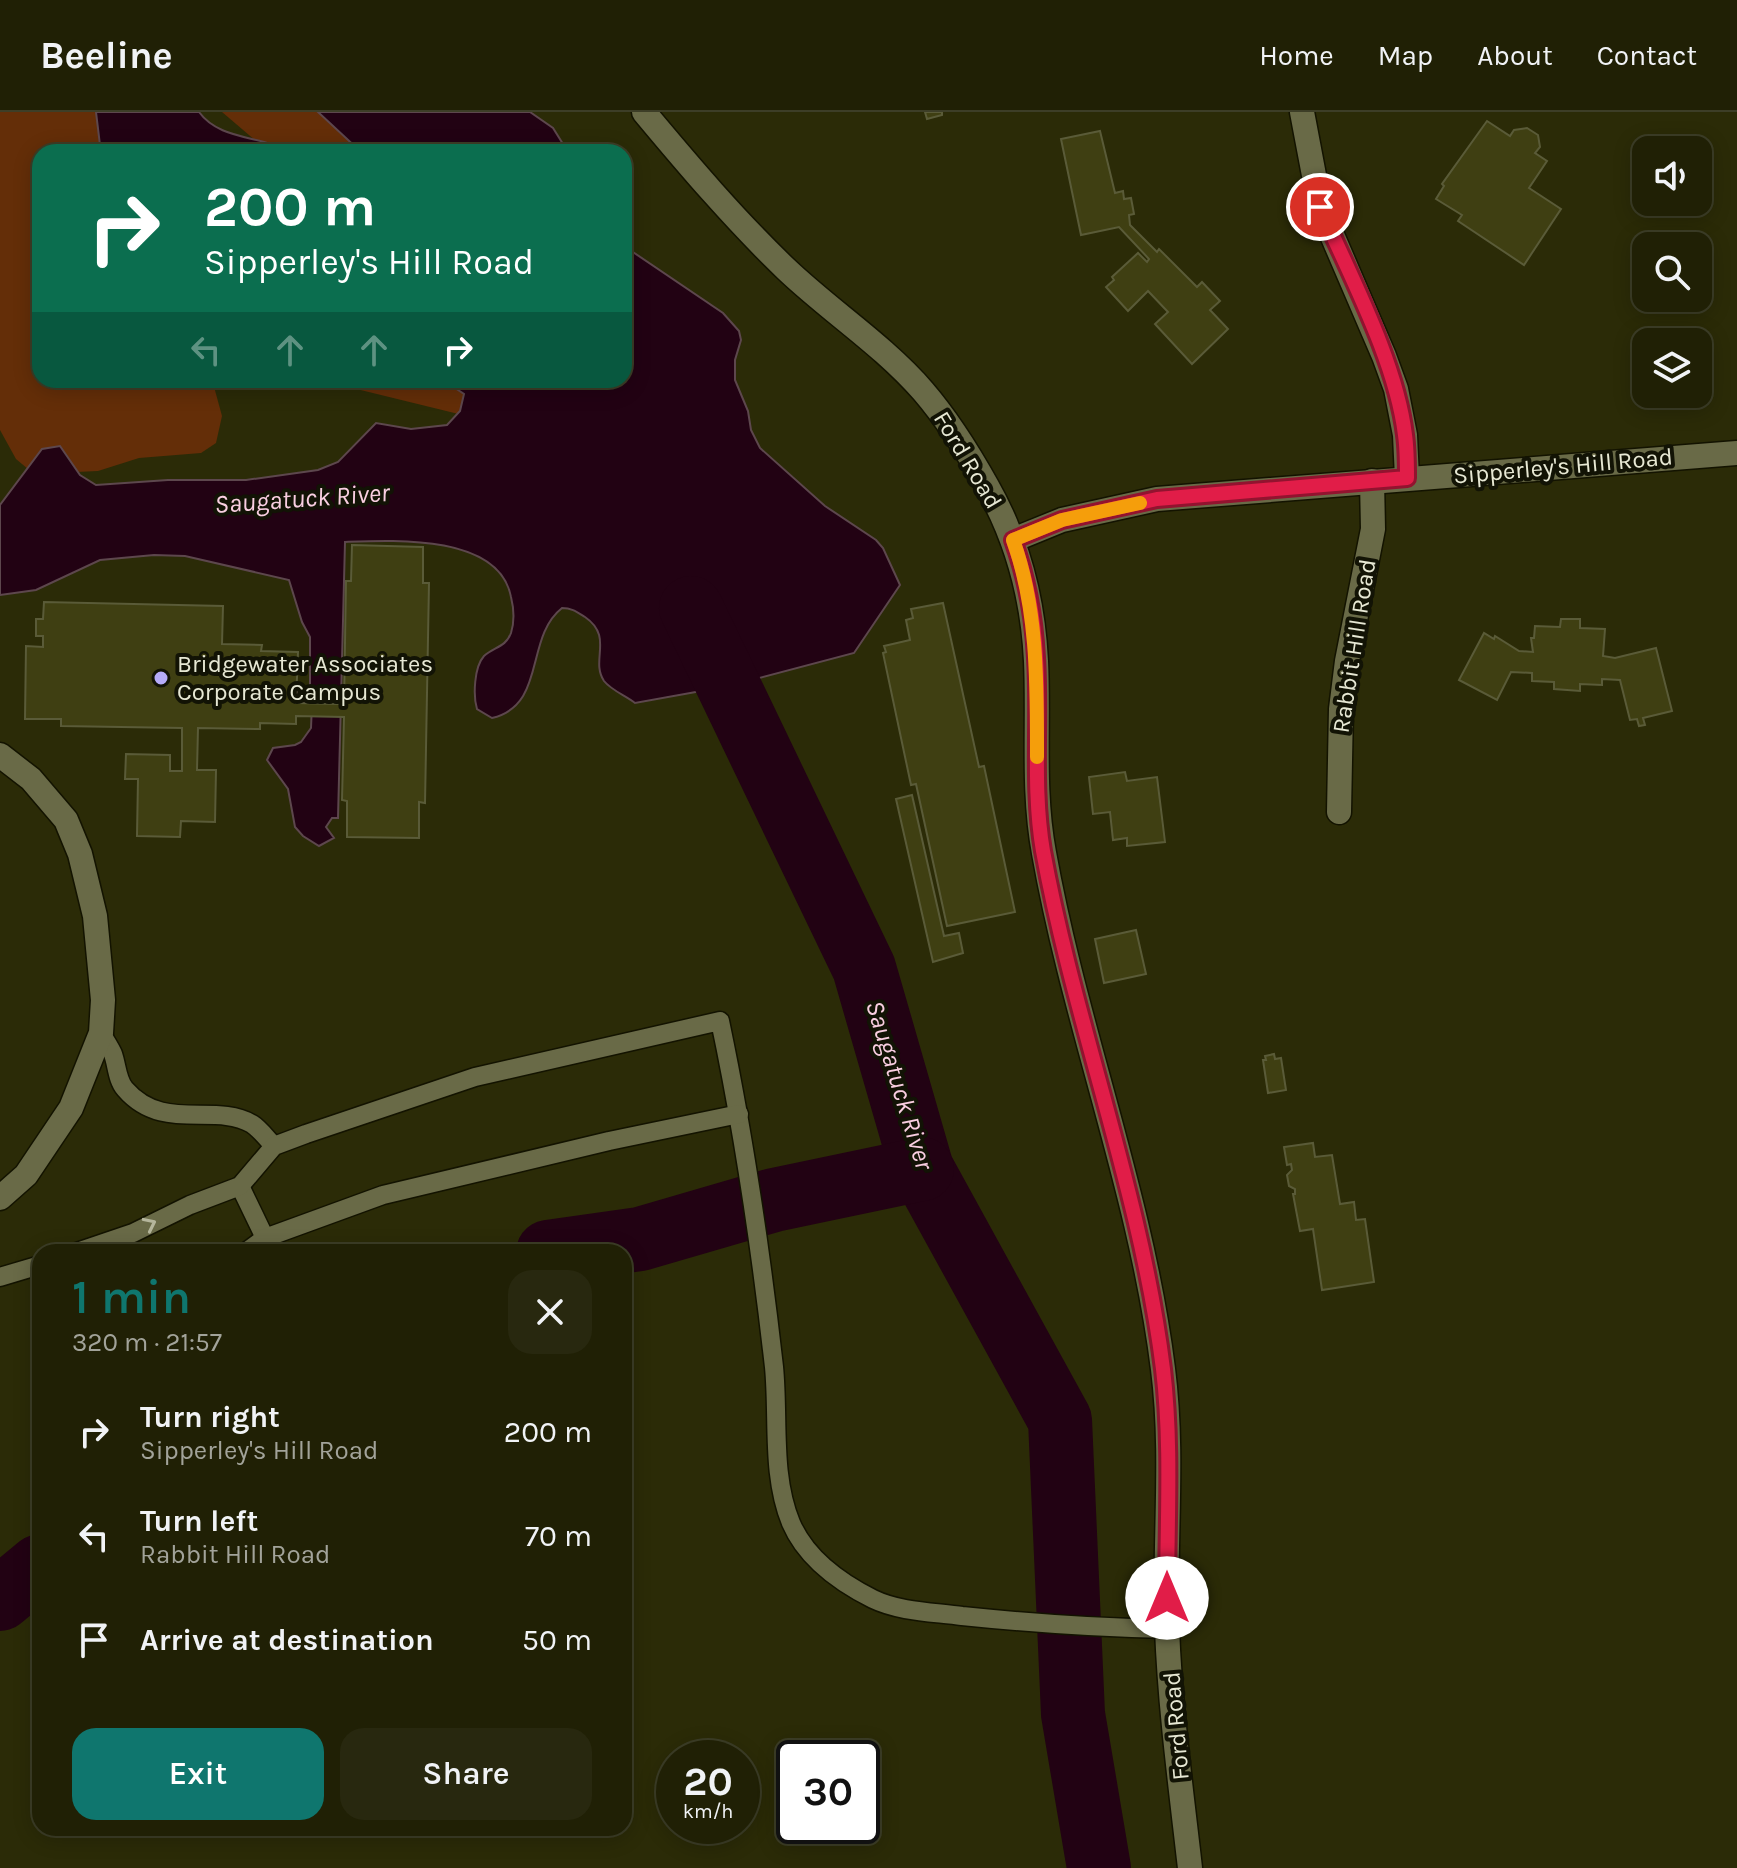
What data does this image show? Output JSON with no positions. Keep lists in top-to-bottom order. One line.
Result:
{"streets":{"street":["Ford Road","Sipperley's Hill Road","Rabbit Hill Road"]},"crossings":[["Ford Road","Sipperley's Hill Road"],["Sipperley's Hill Road","Rabbit Hill Road"]],"water":["Saugatuck River"],"places":["Bridgewater Associates Corporate Campus"],"page":{"header":"Beeline","nav":["Home","Map","About","Contact"],"turn":["200 m","Sipperley's Hill Road"],"heading":["1 min","320 m · 21:57"],"list":[{"name":"Turn right","note":"Sipperley's Hill Road","value":"200 m"},{"name":"Turn left","note":"Rabbit Hill Road","value":"70 m"},{"name":"Arrive at destination","value":"50 m"}],"buttons":["Exit","Share"],"speed":"20 km/h","limit":"30"}}
